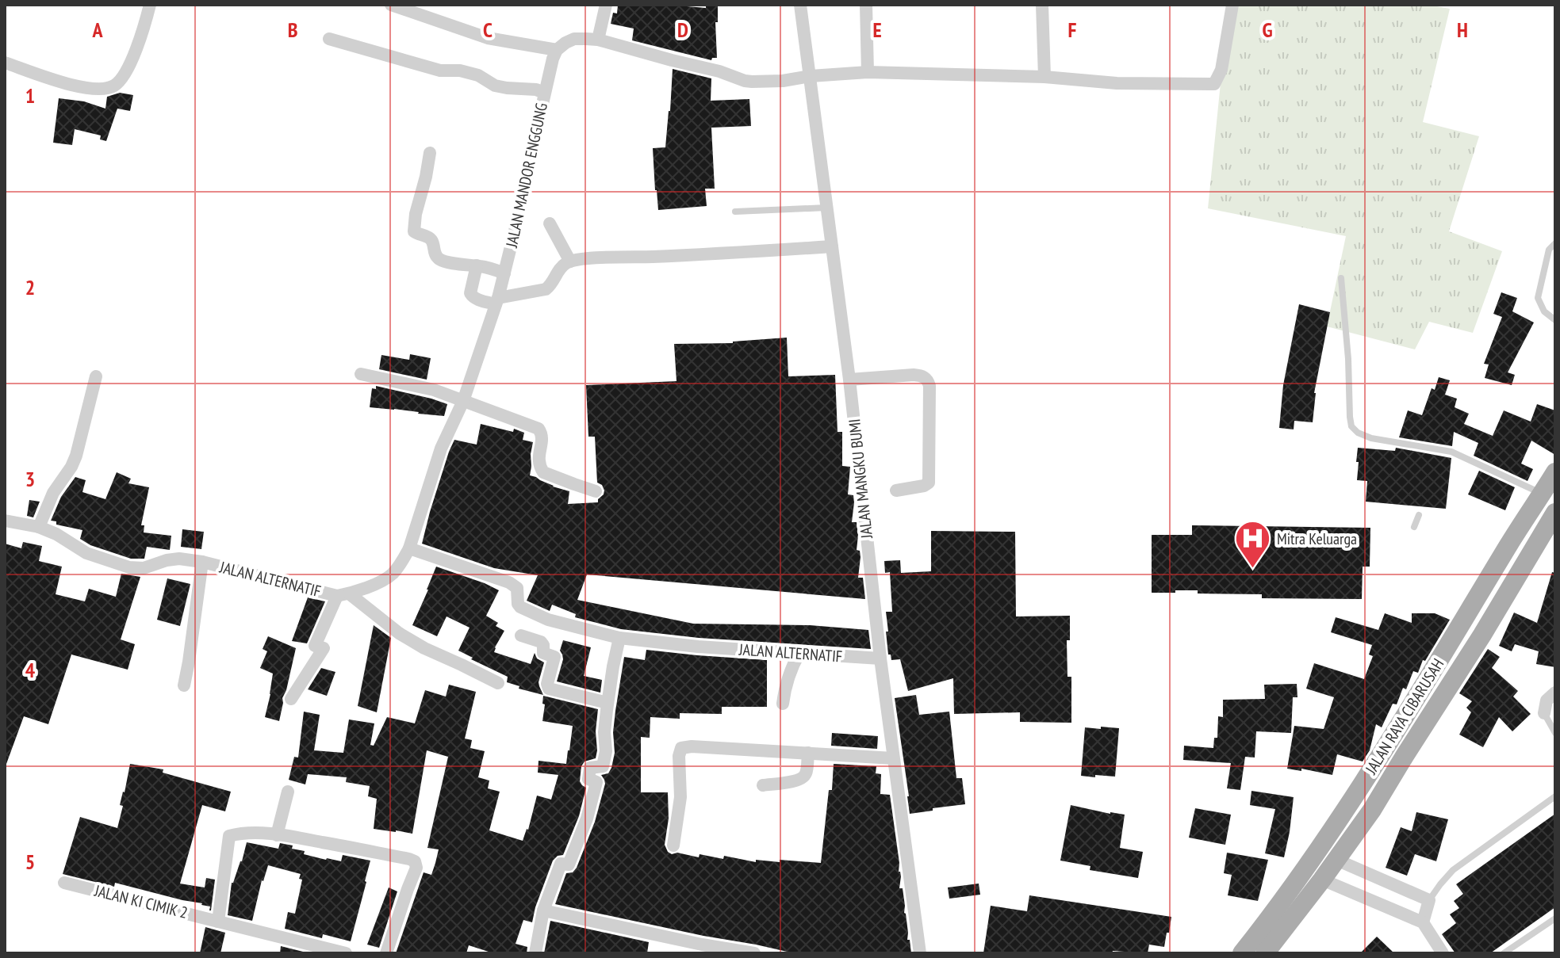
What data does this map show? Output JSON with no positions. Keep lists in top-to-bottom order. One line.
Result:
{"streets":{"main road":["JALAN RAYA CIBARUSAH"],"street":["JALAN MANDOR ENGGUNG","JALAN MANGKU BUMI","JALAN ALTERNATIF","JALAN KI CIMIK 2"]},"crossings":[["JALAN MANDOR ENGGUNG","JALAN ALTERNATIF"],["JALAN MANGKU BUMI","JALAN ALTERNATIF"]],"places":{"hospital":["Mitra Keluarga"]},"grid":{"columns":["A","B","C","D","E","F","G","H"],"rows":["1","2","3","4","5"]}}
